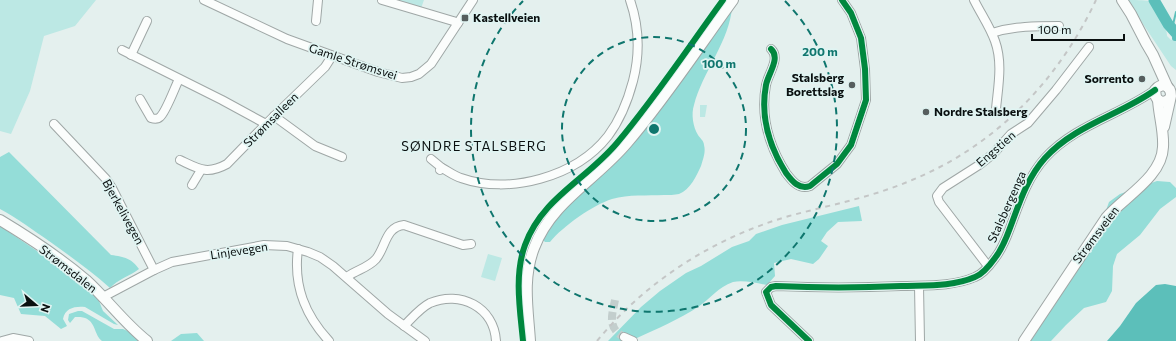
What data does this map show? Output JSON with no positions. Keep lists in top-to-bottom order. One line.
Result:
{"streets":{"main road":["Strømsveien","Strømsdalen"],"street":["Gamle Strømsvei","Strømsalleen","Engstien","Stalsbergenga","Bjerkelivegen","Linjevegen"]},"crossings":[["Gamle Strømsvei","Strømsalleen"],["Engstien","Stalsbergenga"],["Stalsbergenga","Strømsveien"],["Bjerkelivegen","Linjevegen"],["Linjevegen","Strømsdalen"]],"districts":["SØNDRE STALSBERG"],"places":{"transit":["Kastellveien"],"other":["Sorrento","Stalsberg Borettslag","Nordre Stalsberg"]},"scale_bar":"100 m","north":"right","rings":["200 m","100 m"]}
